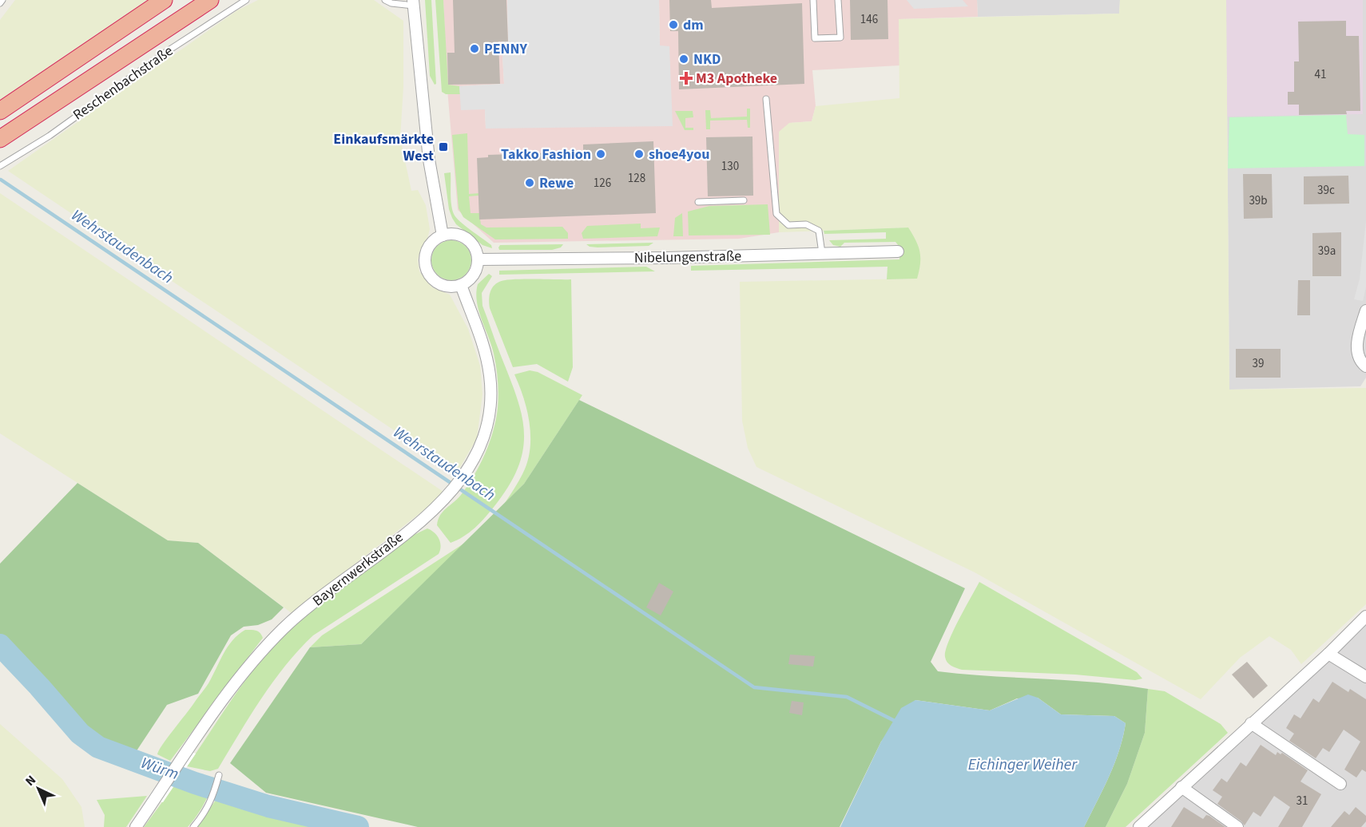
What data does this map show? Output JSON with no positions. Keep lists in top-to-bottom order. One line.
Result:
{"streets":{"street":["Nibelungenstraße","Bayernwerkstraße"],"lane":["Reschenbachstraße"]},"crossings":[["Nibelungenstraße","Bayernwerkstraße"]],"water":["Wehrstaudenbach","Eichinger Weiher","Würm"],"places":{"other":["dm","PENNY","NKD","Takko Fashion","shoe4you","Rewe"],"health":["M3 Apotheke"],"transit":["Einkaufsmärkte West"]},"house_numbers":["146","41","130","128","126","39c","39b","39a","39","31"],"north":"top left"}
